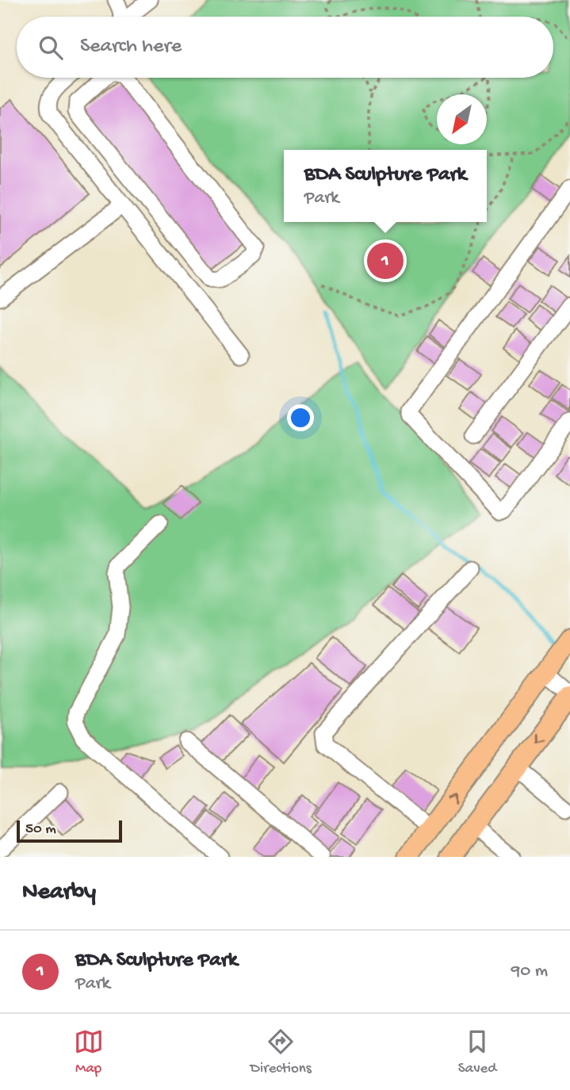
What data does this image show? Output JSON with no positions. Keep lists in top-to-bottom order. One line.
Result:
{"scale_bar":"50 m","north":"bottom left","page":{"search":"Search here","popup":["BDA Sculpture Park","Park"],"pins":"1","scale":"50 m","heading":"Nearby","list":[{"mark":"1","name":"BDA Sculpture Park","note":"Park","value":"90 m"}],"nav":["Map","Directions","Saved"]}}
